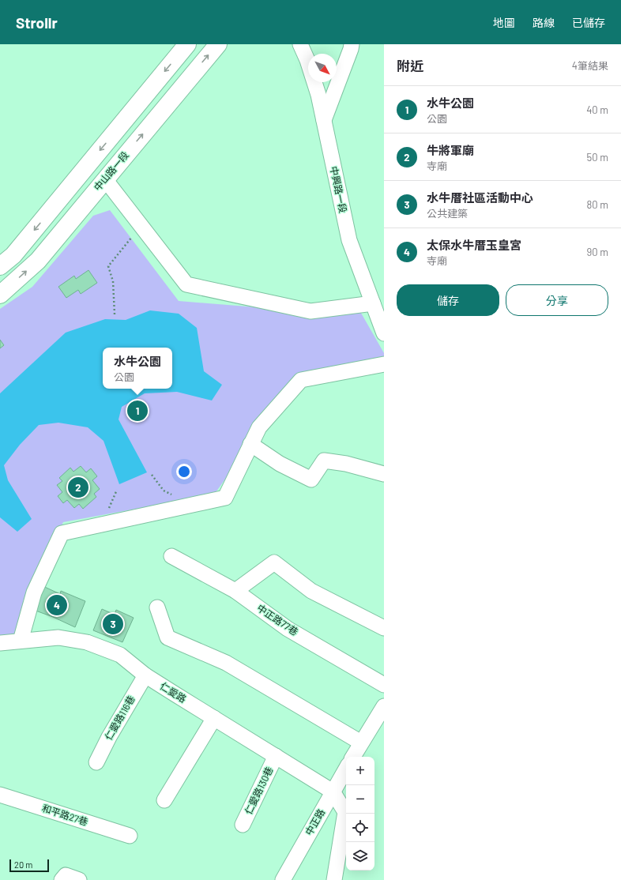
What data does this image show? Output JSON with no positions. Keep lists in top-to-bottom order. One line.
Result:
{"streets":{"main road":["中山路一段"],"street":["中興路一段","中正路77巷","仁愛路","仁愛路116巷","仁愛路130巷","和平路27巷","中正路"]},"crossings":[["仁愛路","仁愛路116巷"],["仁愛路","仁愛路130巷"],["仁愛路","中正路"]],"scale_bar":"20 m","north":"bottom right","page":{"header":"Strollr","nav":["地圖","路線","已儲存"],"heading":["附近","4筆結果"],"list":[{"mark":"1","name":"水牛公園","note":"公園","value":"40 m"},{"mark":"2","name":"牛將軍廟","note":"寺廟","value":"50 m"},{"mark":"3","name":"水牛厝社區活動中心","note":"公共建築","value":"80 m"},{"mark":"4","name":"太保水牛厝玉皇宮","note":"寺廟","value":"90 m"}],"buttons":["儲存","分享"],"popup":["水牛公園","公園"],"pins":["1","2","4","3"],"map_buttons":["+","−"],"scale":"20 m"}}
